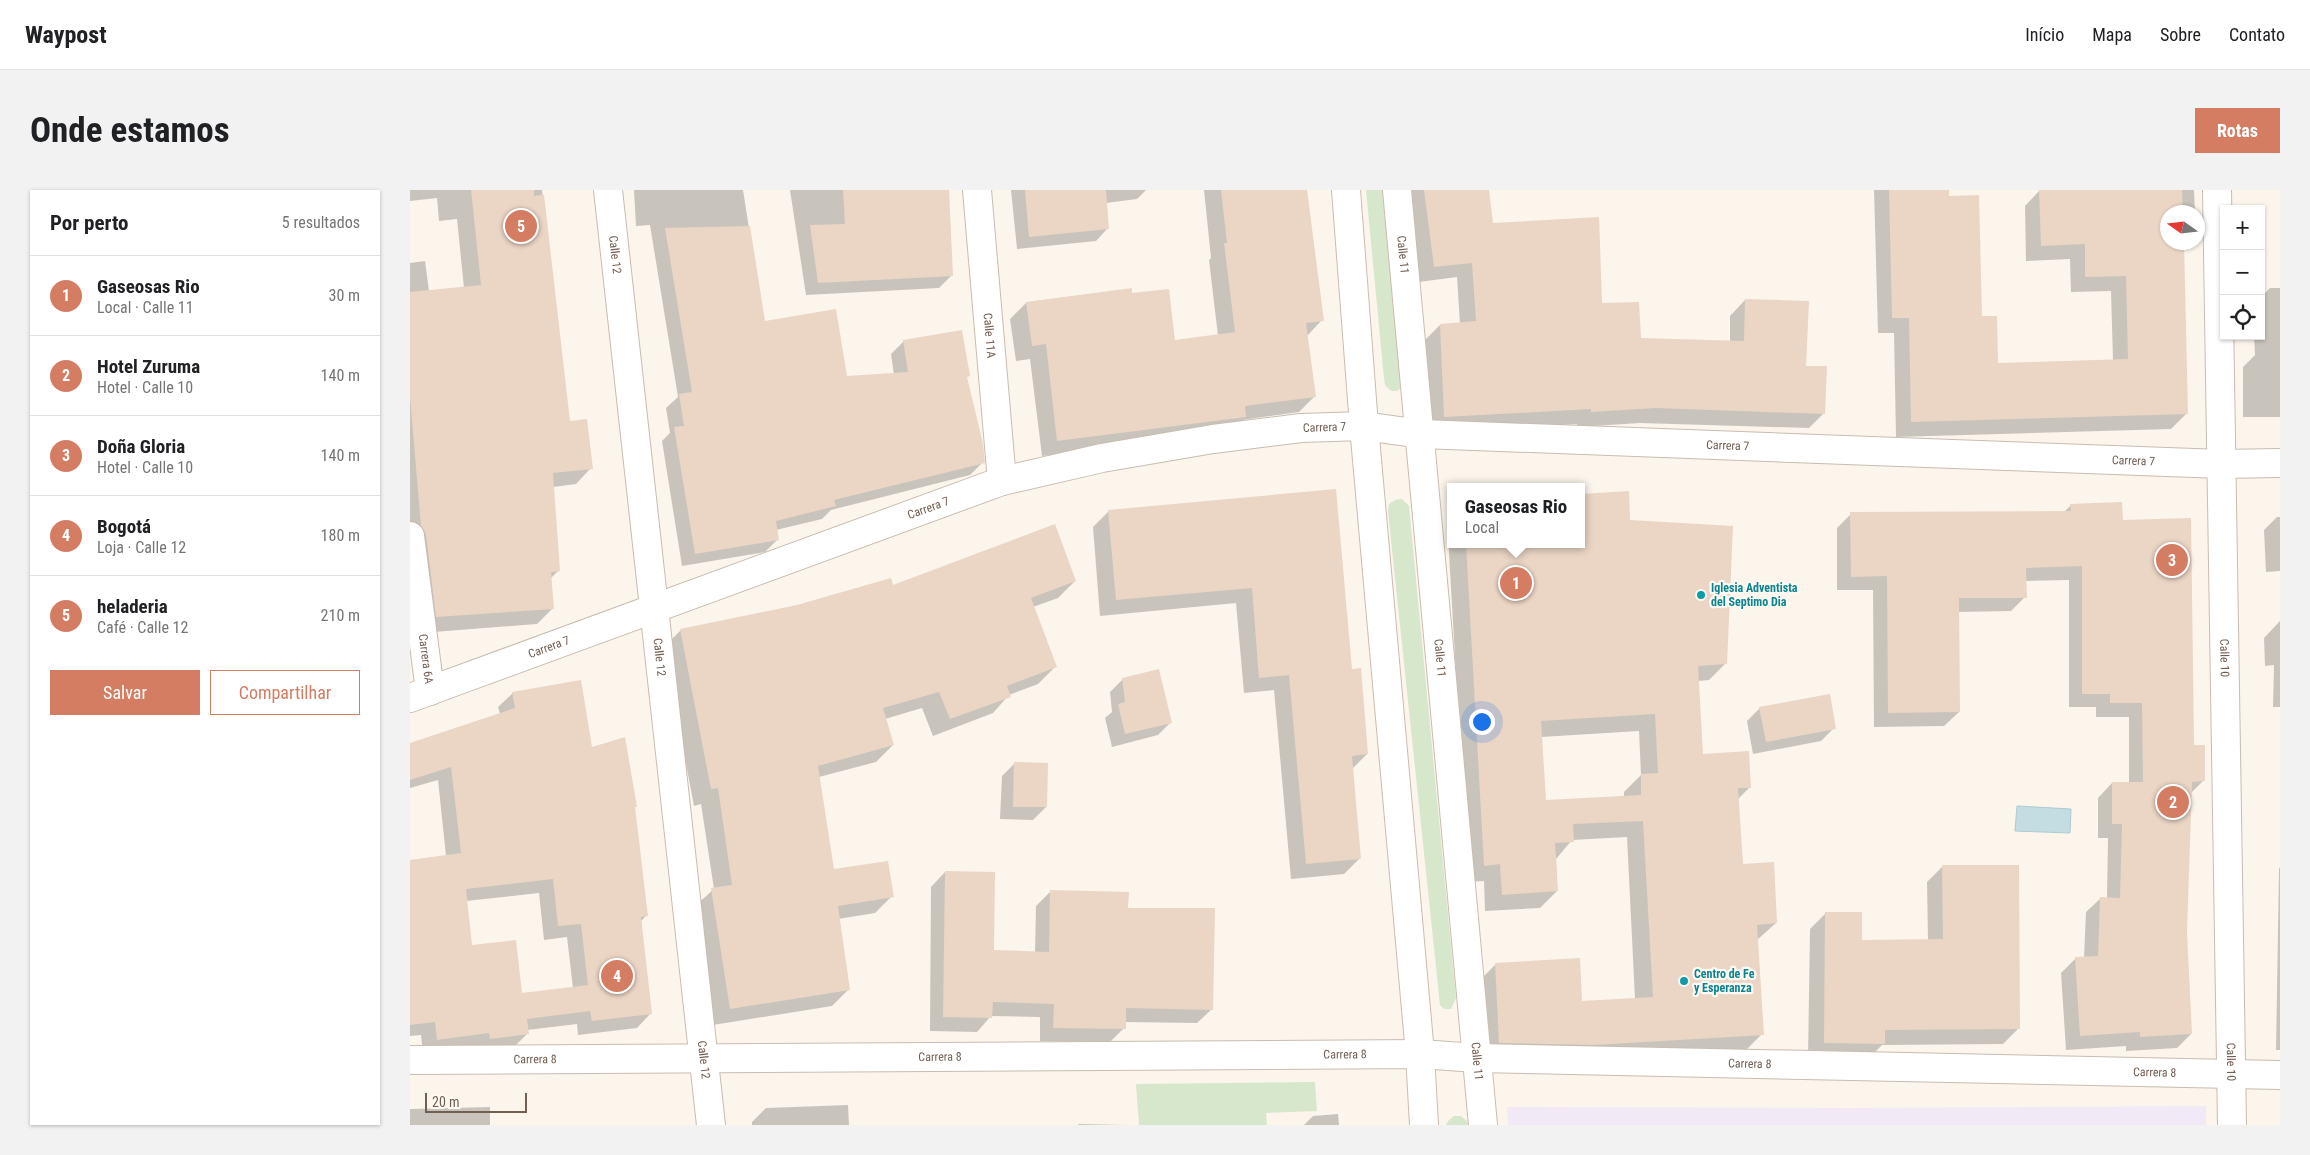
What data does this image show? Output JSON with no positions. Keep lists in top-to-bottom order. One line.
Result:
{"streets":{"street":["Calle 11","Calle 12","Calle 11A","Carrera 7","Carrera 6A","Calle 10","Carrera 8"]},"crossings":[["Calle 11","Carrera 7"],["Calle 11","Carrera 8"],["Calle 12","Carrera 7"],["Calle 12","Carrera 8"],["Calle 11A","Carrera 7"],["Carrera 7","Carrera 6A"],["Carrera 7","Calle 10"],["Calle 10","Carrera 8"]],"places":["Iglesia Adventista del Septimo Dia","Centro de Fe y Esperanza"],"scale_bar":"20 m","north":"left","page":{"header":"Waypost","nav":["Início","Mapa","Sobre","Contato"],"buttons":["Rotas",["Salvar","Compartilhar"]],"title":"Onde estamos","heading":["Por perto","5 resultados"],"map_buttons":["+","−"],"pins":["5","3","1","2","4"],"list":[{"mark":"1","name":"Gaseosas Rio","note":"Local · Calle 11","value":"30 m"},{"mark":"2","name":"Hotel Zuruma","note":"Hotel · Calle 10","value":"140 m"},{"mark":"3","name":"Doña Gloria","note":"Hotel · Calle 10","value":"140 m"},{"mark":"4","name":"Bogotá","note":"Loja · Calle 12","value":"180 m"},{"mark":"5","name":"heladeria","note":"Café · Calle 12","value":"210 m"}],"popup":["Gaseosas Rio","Local"],"scale":"20 m"}}
